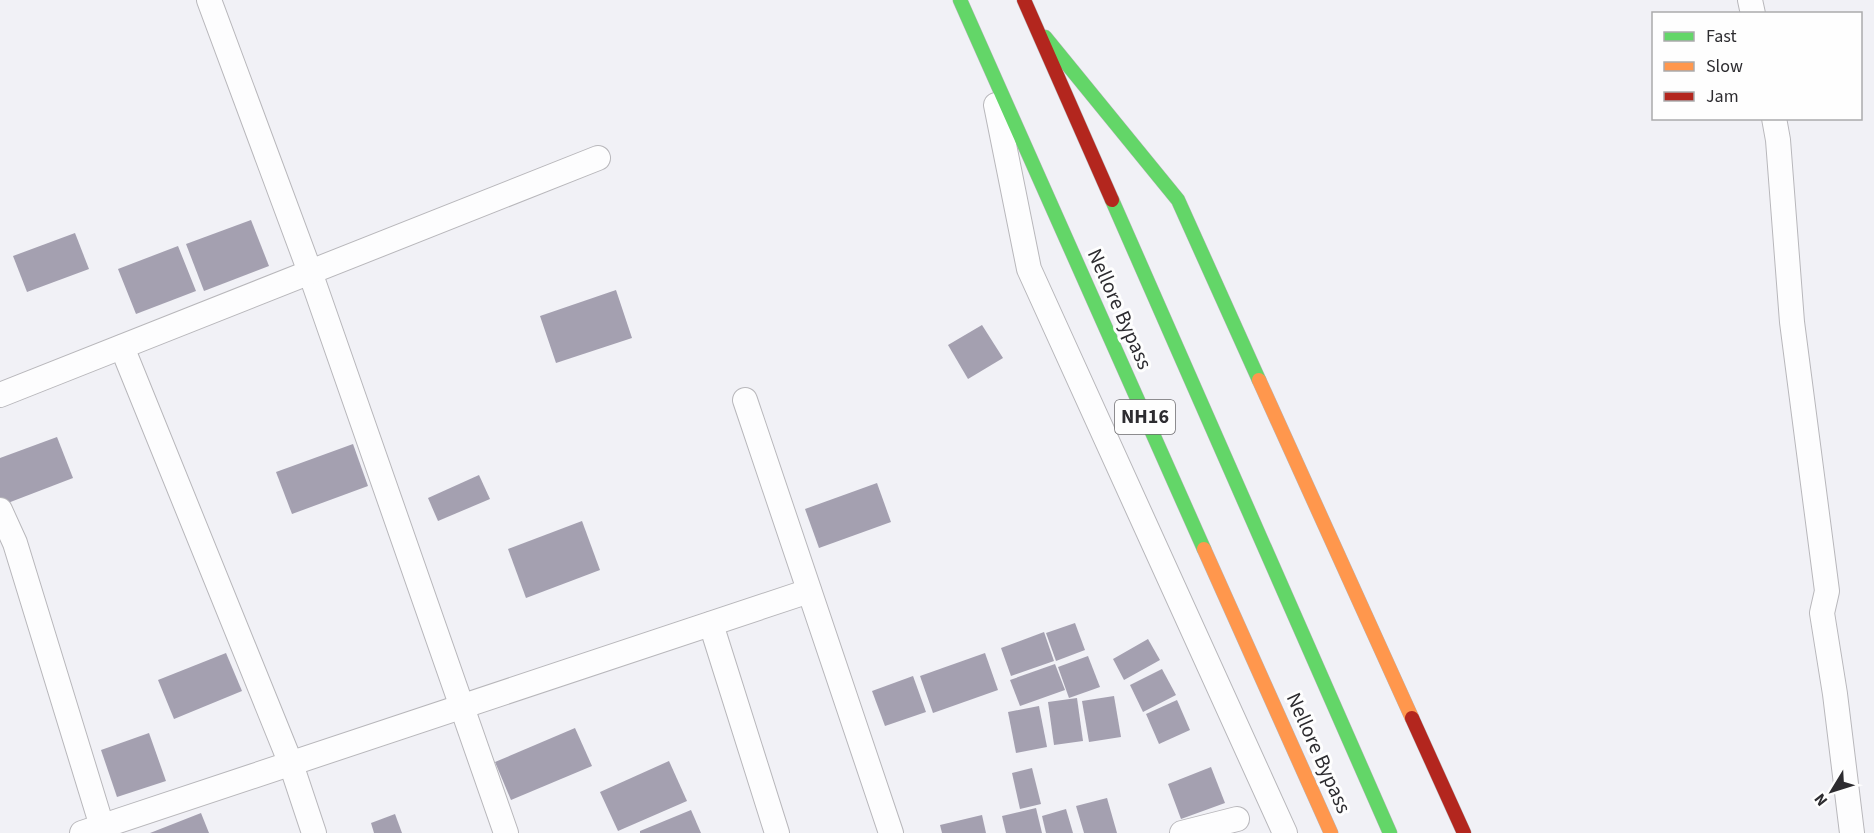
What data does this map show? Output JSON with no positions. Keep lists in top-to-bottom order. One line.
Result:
{"streets":{"main road":["Nellore Bypass","NH16"]},"legend":["Fast","Slow","Jam"],"north":"bottom left"}
